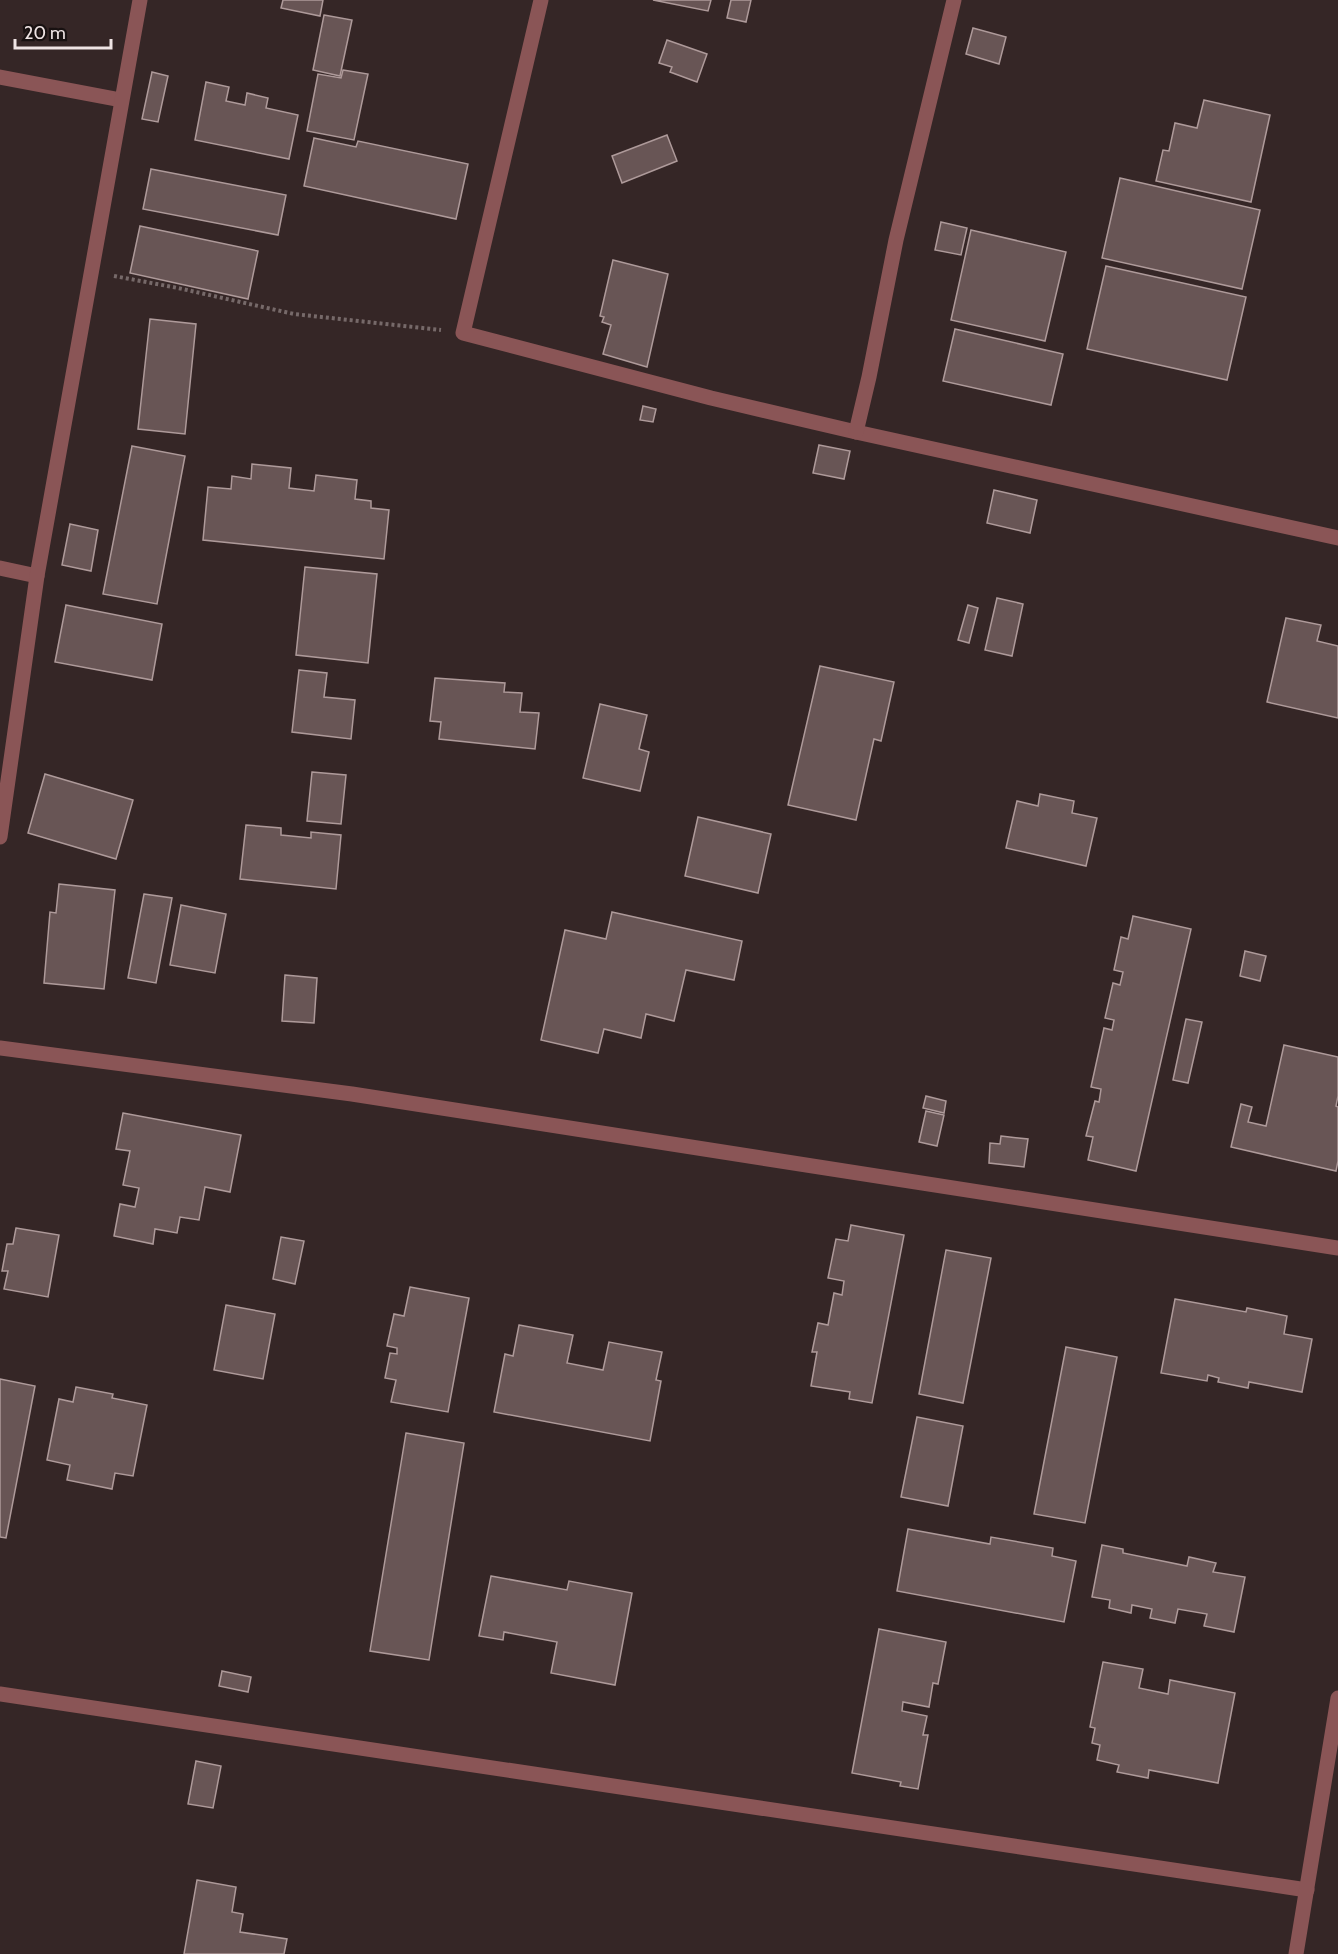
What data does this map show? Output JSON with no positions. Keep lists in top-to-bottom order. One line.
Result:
{"scale_bar":"20 m"}
